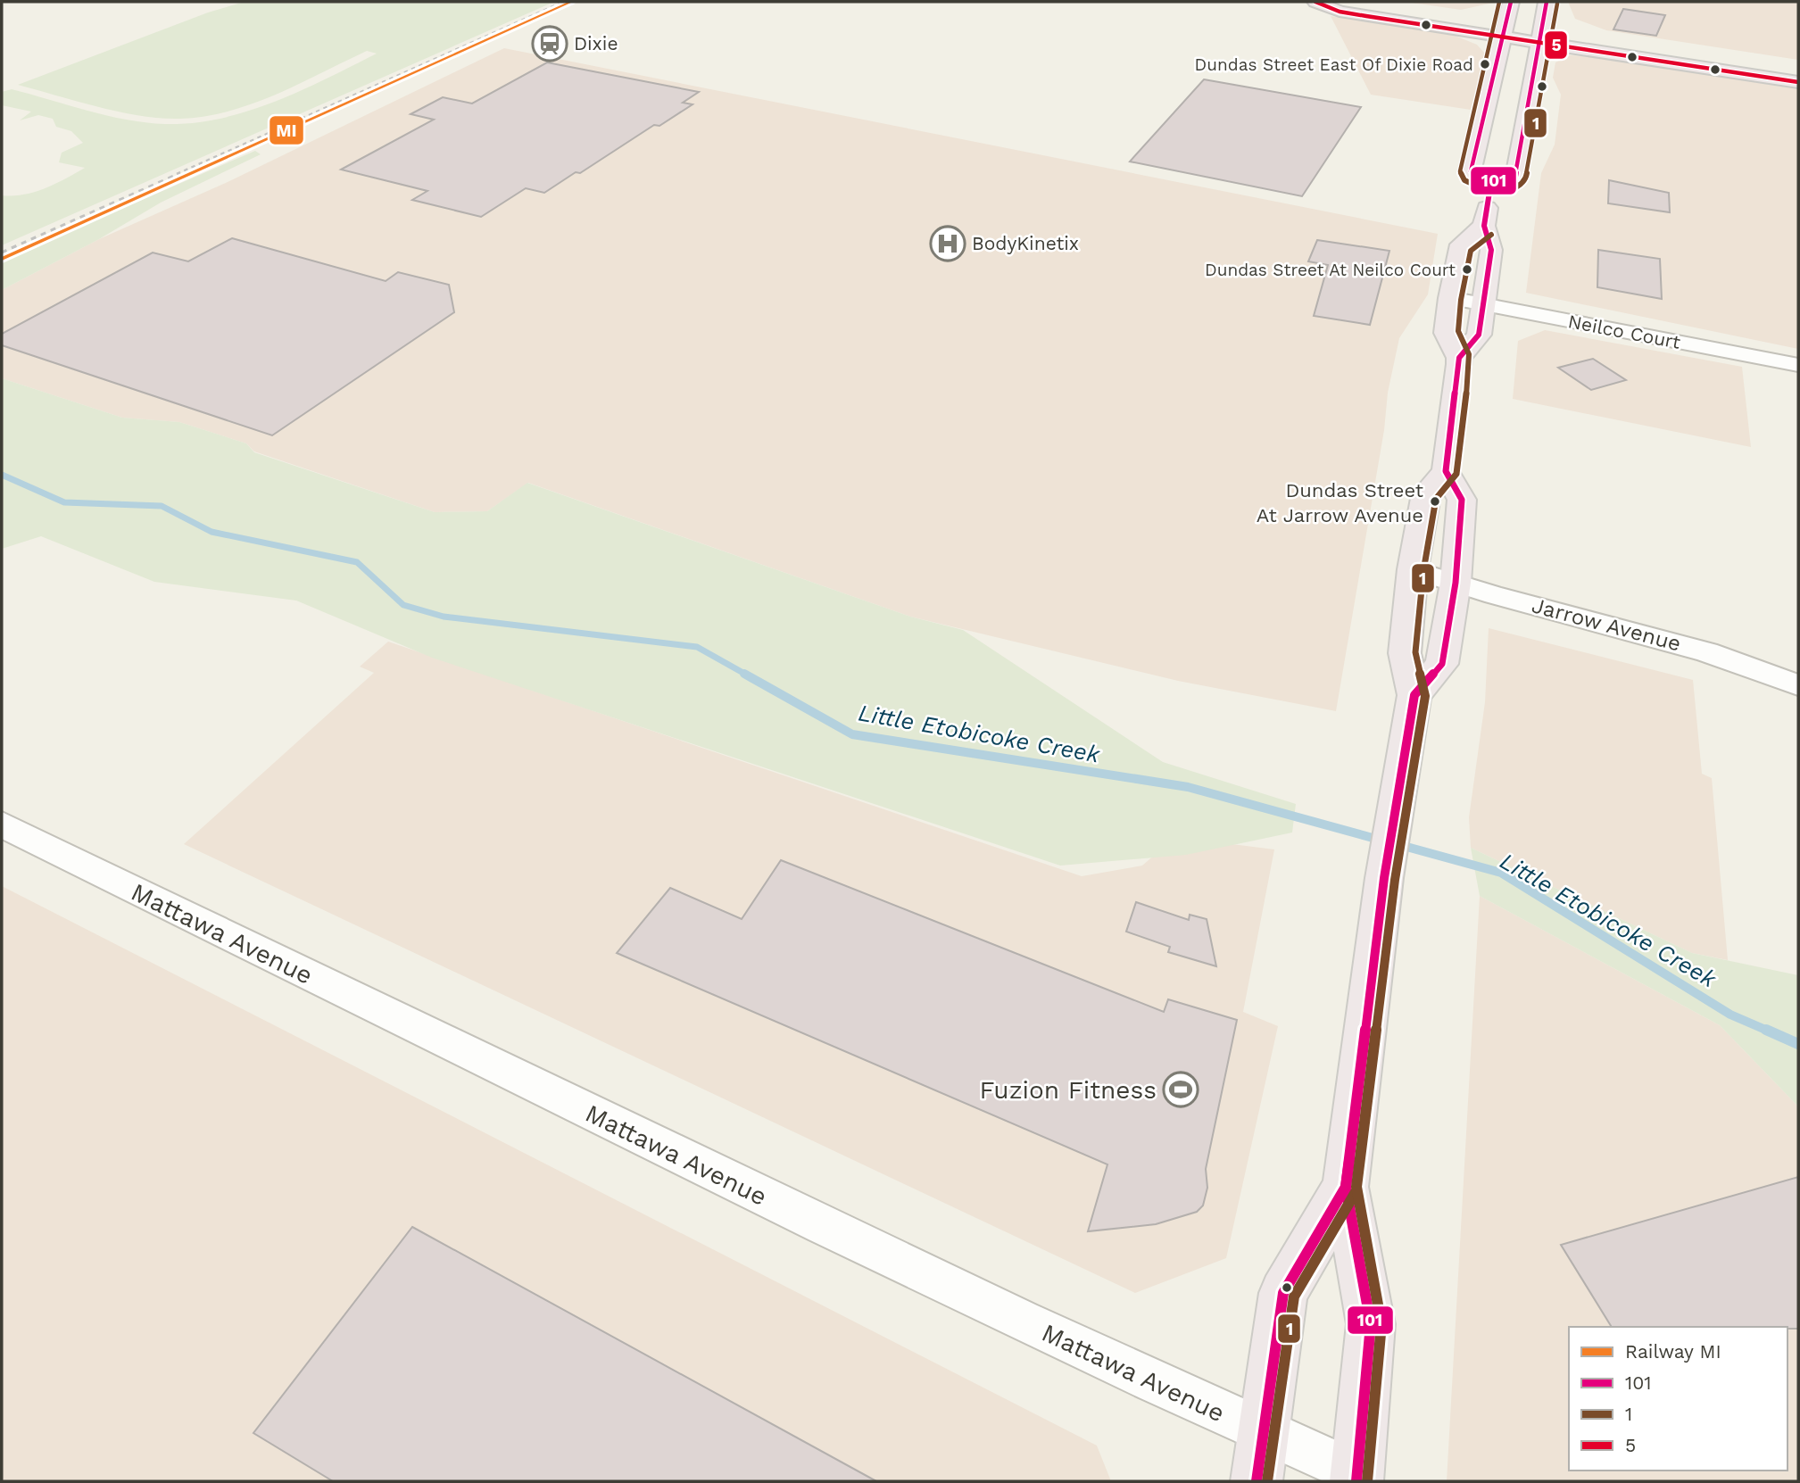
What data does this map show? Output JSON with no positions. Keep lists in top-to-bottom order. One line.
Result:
{"streets":{"street":["Neilco Court","Jarrow Avenue","Mattawa Avenue"]},"water":["Little Etobicoke Creek"],"places":{"station":["Dixie"],"other":["Dundas Street East Of Dixie Road","Dundas Street At Neilco Court","Dundas Street At Jarrow Avenue"],"hospital":["BodyKinetix"],"sports":["Fuzion Fitness"]},"lines":["rail line MI","transit line 101","transit line 1","transit line 5"],"legend":["Railway MI","101","1","5"]}
